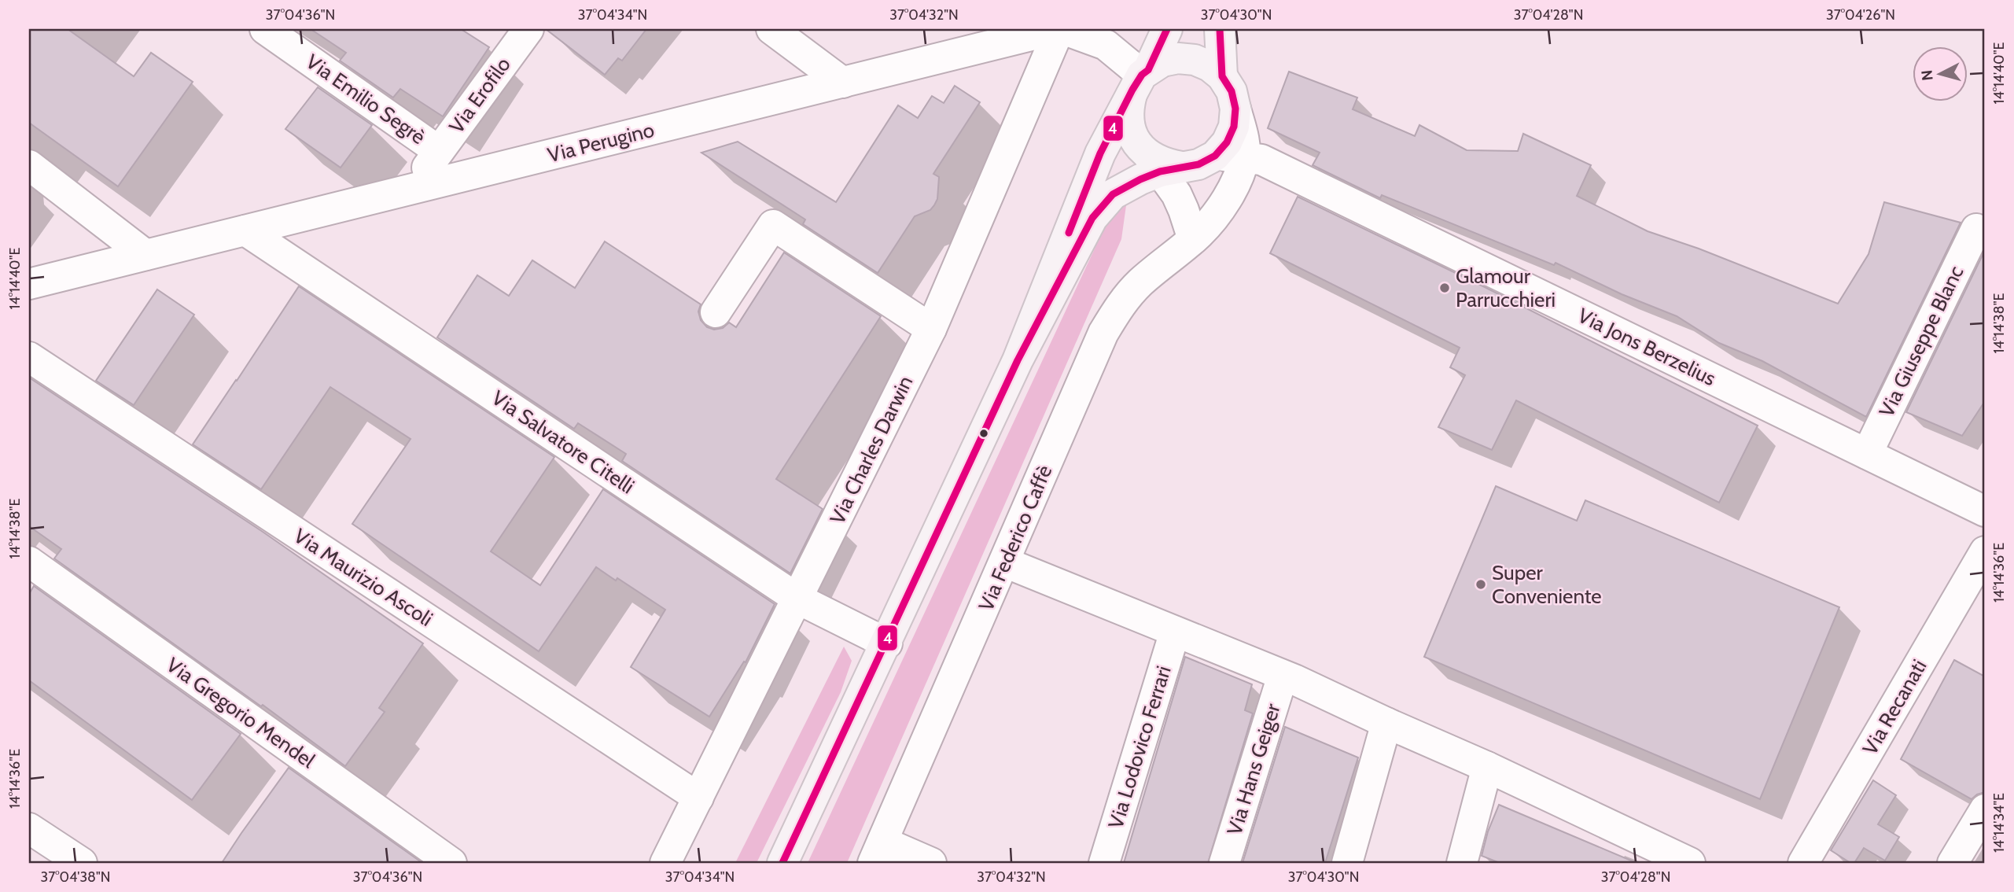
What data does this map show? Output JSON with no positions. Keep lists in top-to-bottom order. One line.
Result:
{"streets":{"street":["Via Erofilo","Via Emilio Segrè","Via Perugino","Via Giuseppe Blanc","Via Jons Berzelius","Via Salvatore Citelli","Via Charles Darwin","Via Federico Caffè","Via Maurizio Ascoli","Via Recanati","Via Gregorio Mendel","Via Lodovico Ferrari","Via Hans Geiger"]},"crossings":[["Via Erofilo","Via Emilio Segrè"],["Via Erofilo","Via Perugino"],["Via Perugino","Via Salvatore Citelli"],["Via Perugino","Via Charles Darwin"],["Via Giuseppe Blanc","Via Jons Berzelius"],["Via Jons Berzelius","Via Federico Caffè"],["Via Salvatore Citelli","Via Charles Darwin"],["Via Charles Darwin","Via Maurizio Ascoli"]],"places":["Glamour Parrucchieri","Super Conveniente"],"lines":["transit line 4"],"north":"left","coordinates":["37°04'36\"N","37°04'34\"N","37°04'32\"N","37°04'30\"N","37°04'28\"N","37°04'26\"N","14°14'40\"E","14°14'38\"E","14°14'36\"E","14°14'34\"E","37°04'38\"N"]}
